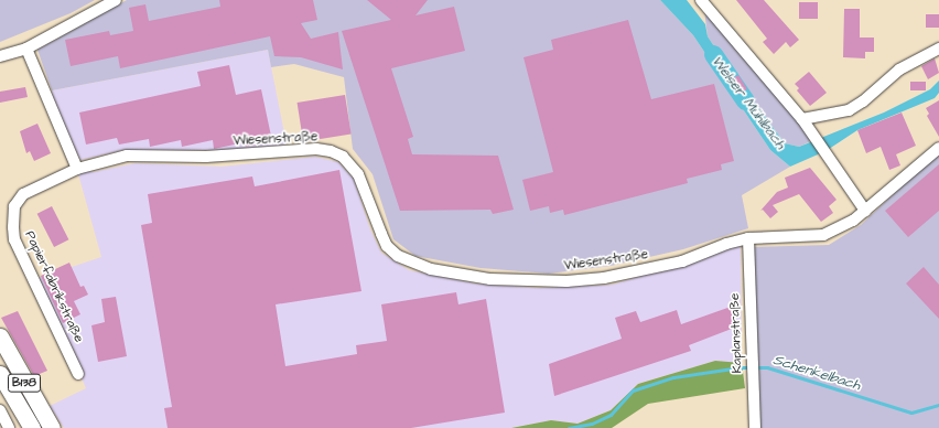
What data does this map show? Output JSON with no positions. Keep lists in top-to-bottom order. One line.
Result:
{"streets":{"main road":["B138"],"street":["Wiesenstraße","Papierfabrikstraße","Kaplanstraße"]},"crossings":[["Wiesenstraße","Papierfabrikstraße"],["Wiesenstraße","Kaplanstraße"]],"water":["Welser Mühlbach","Schenkelbach"]}
